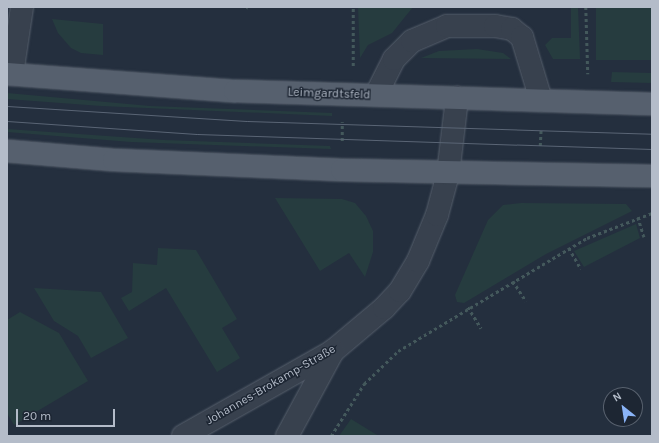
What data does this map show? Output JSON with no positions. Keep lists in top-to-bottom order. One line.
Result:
{"streets":{"main road":["Leimgardtsfeld"],"street":["Johannes-Brokamp-Straße"]},"crossings":[["Leimgardtsfeld","Johannes-Brokamp-Straße"]],"scale_bar":"20 m","north":"top left"}
